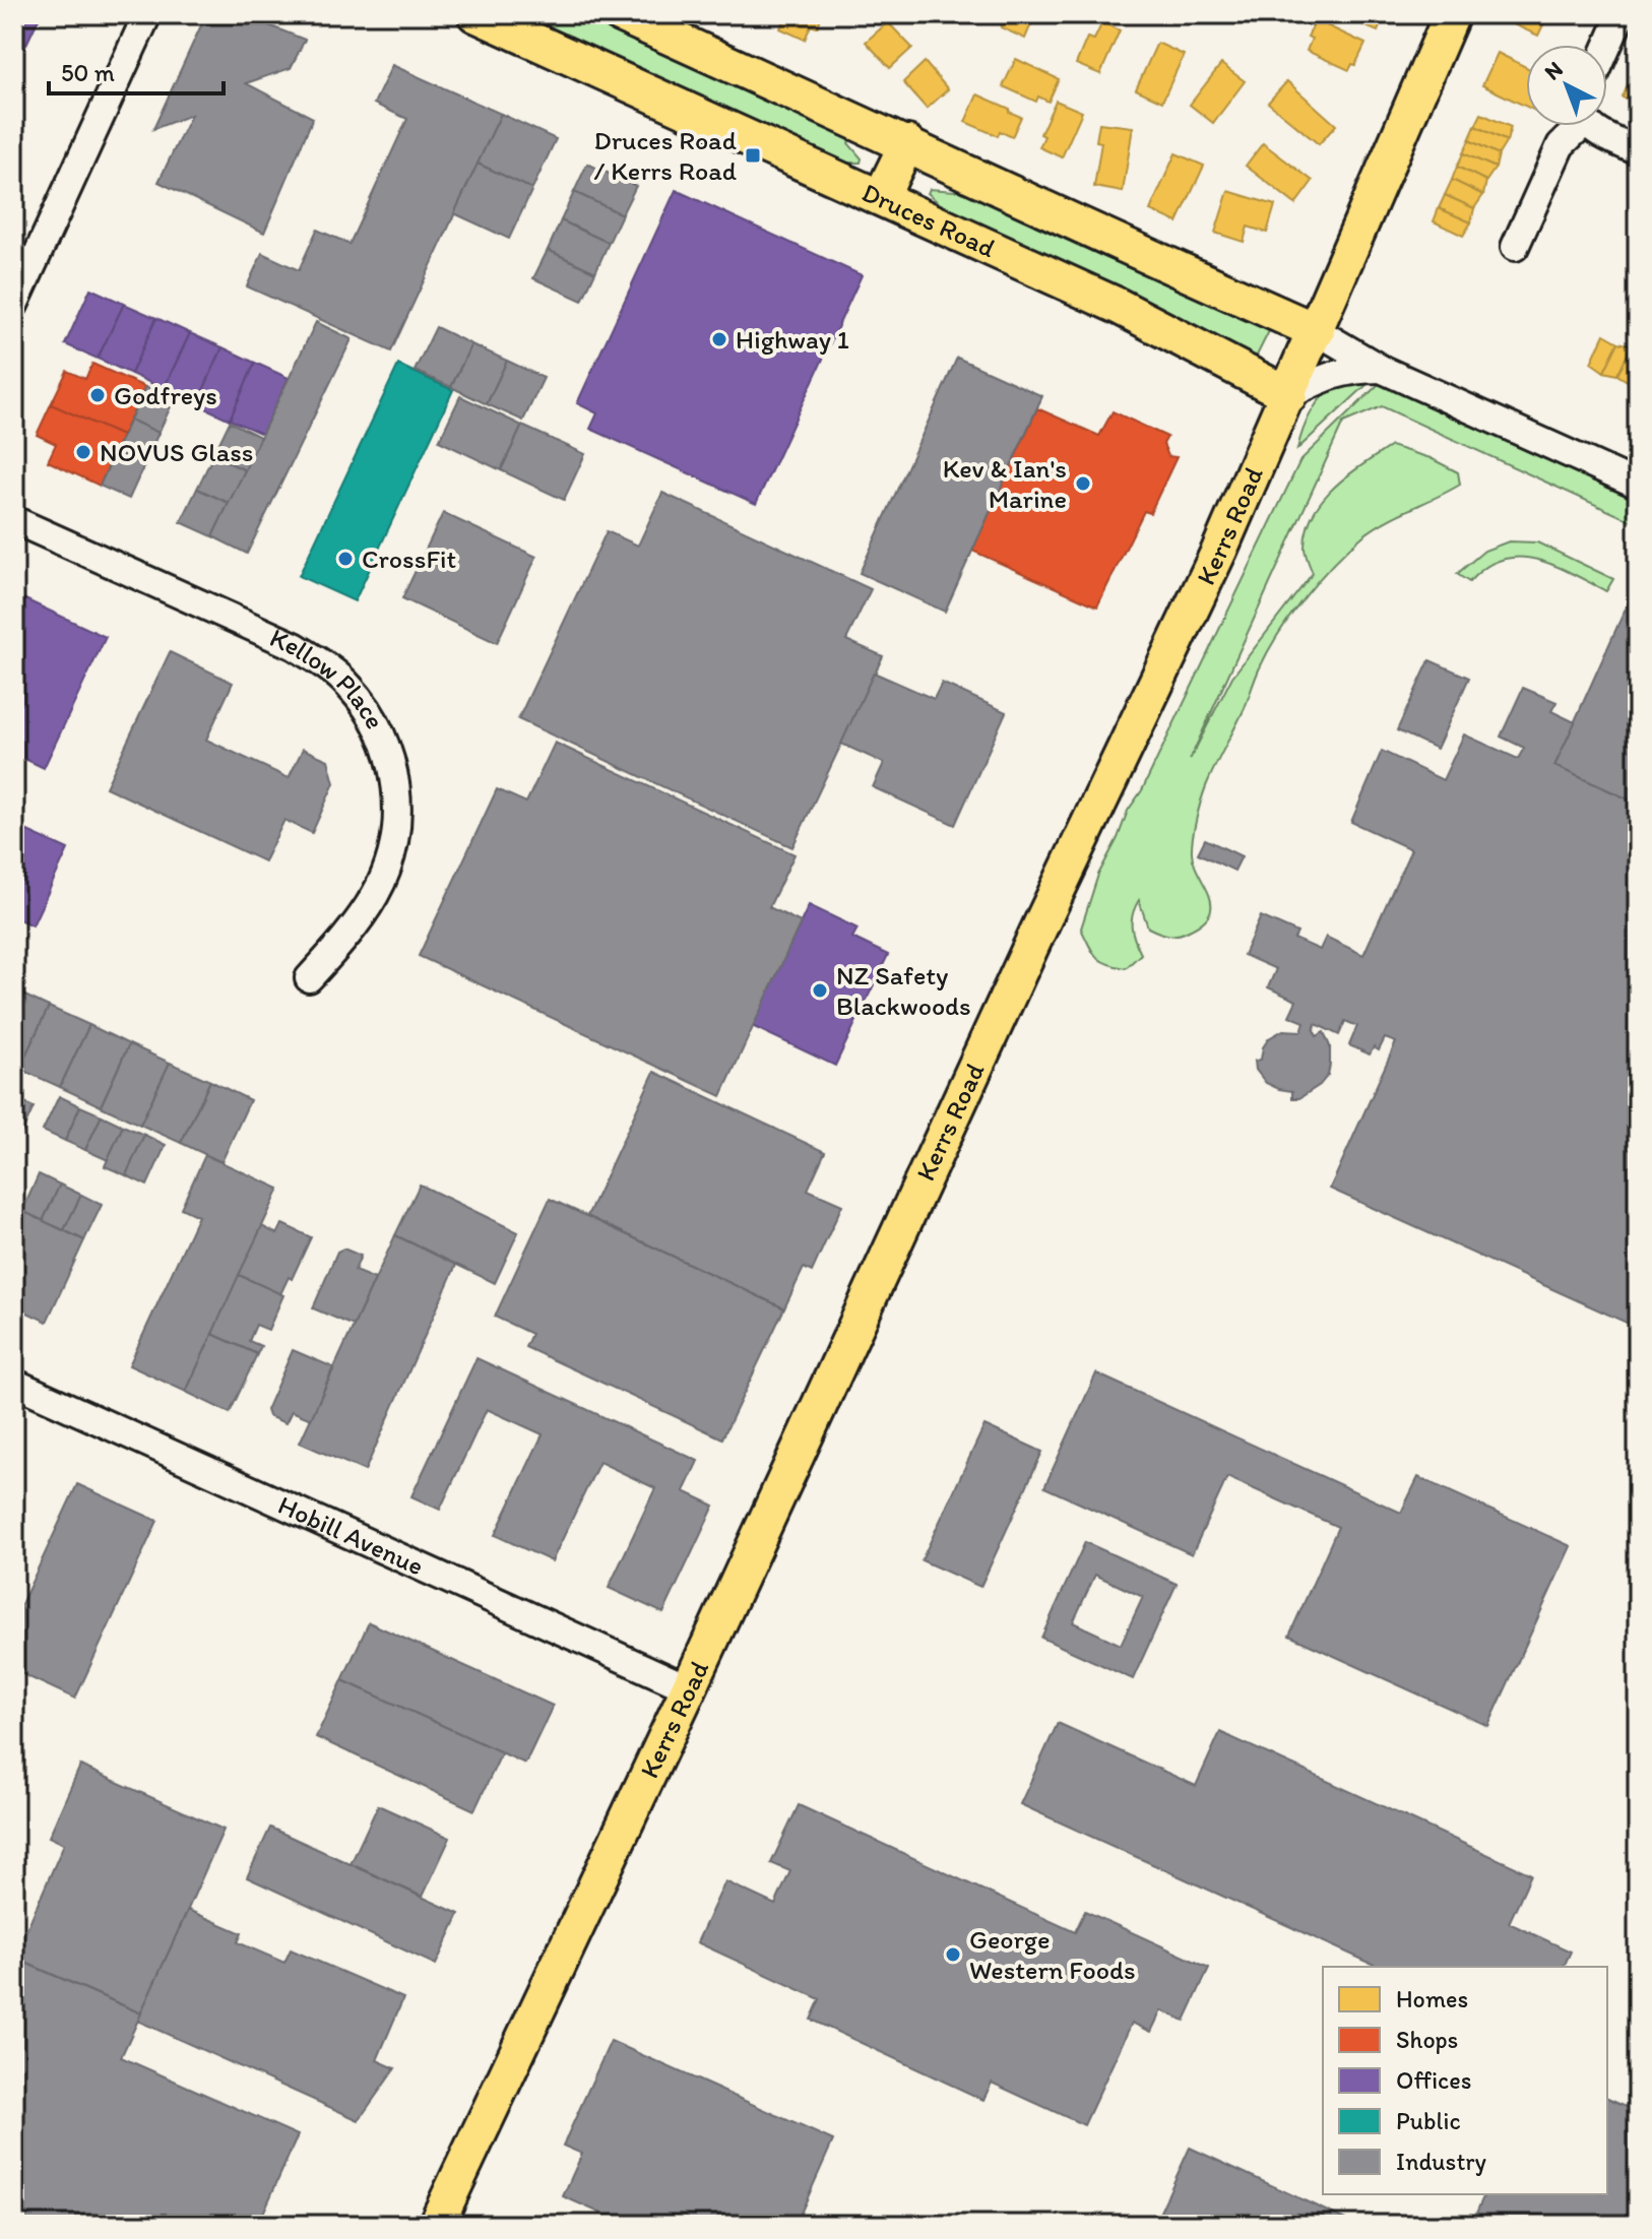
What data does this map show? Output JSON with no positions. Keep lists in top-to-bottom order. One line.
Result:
{"streets":{"main road":["Druces Road","Kerrs Road"],"street":["Kellow Place","Hobill Avenue"]},"crossings":[["Druces Road","Kerrs Road"],["Kerrs Road","Hobill Avenue"]],"places":{"transit":["Druces Road / Kerrs Road"],"other":["Highway 1","Godfreys","NOVUS Glass","Kev & Ian's Marine","CrossFit","NZ Safety Blackwoods","George Western Foods"]},"legend":["Homes","Shops","Offices","Public","Industry"],"scale_bar":"50 m","north":"top left"}
